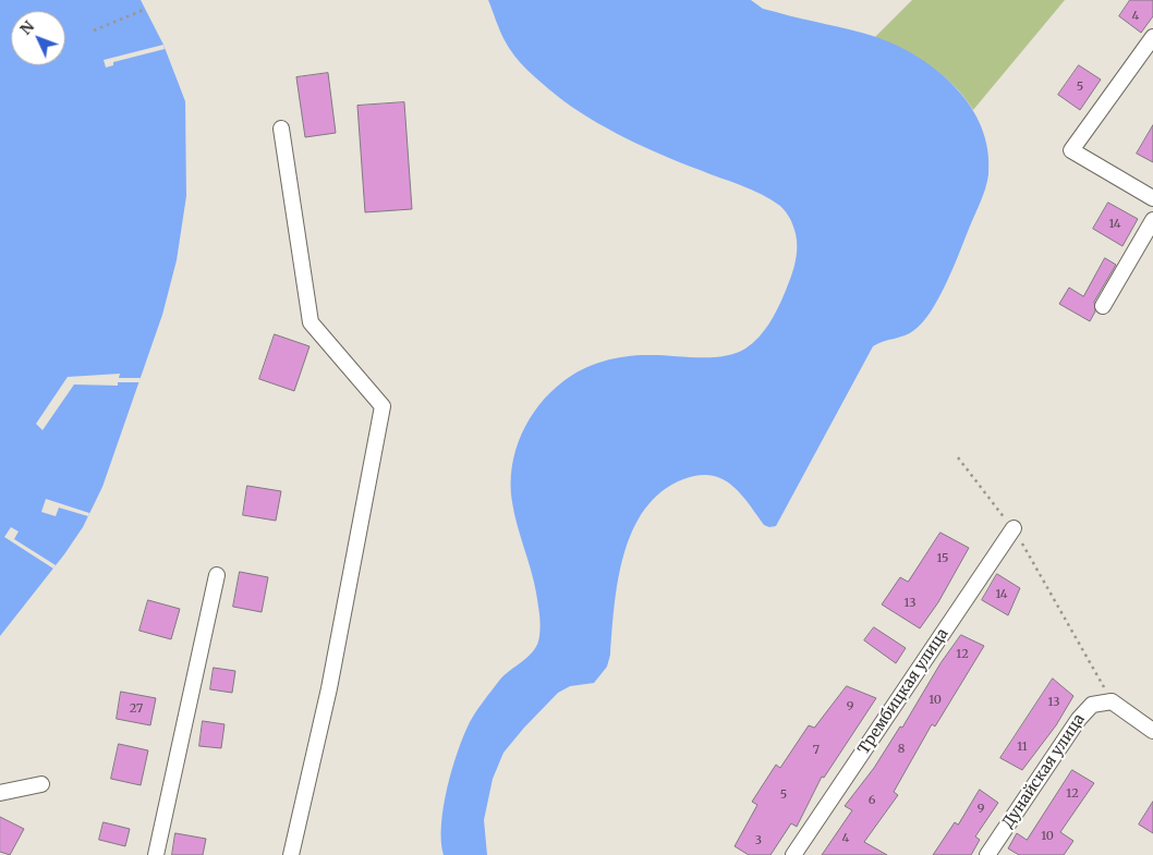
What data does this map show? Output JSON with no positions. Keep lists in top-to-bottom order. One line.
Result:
{"streets":{"street":["Трембицкая улица","Дунайская улица"]},"house_numbers":["4","5","14","15","14","13","12","10","13","9","27","11","8","7","12","5","6","9","10","4","3"],"north":"top left"}
